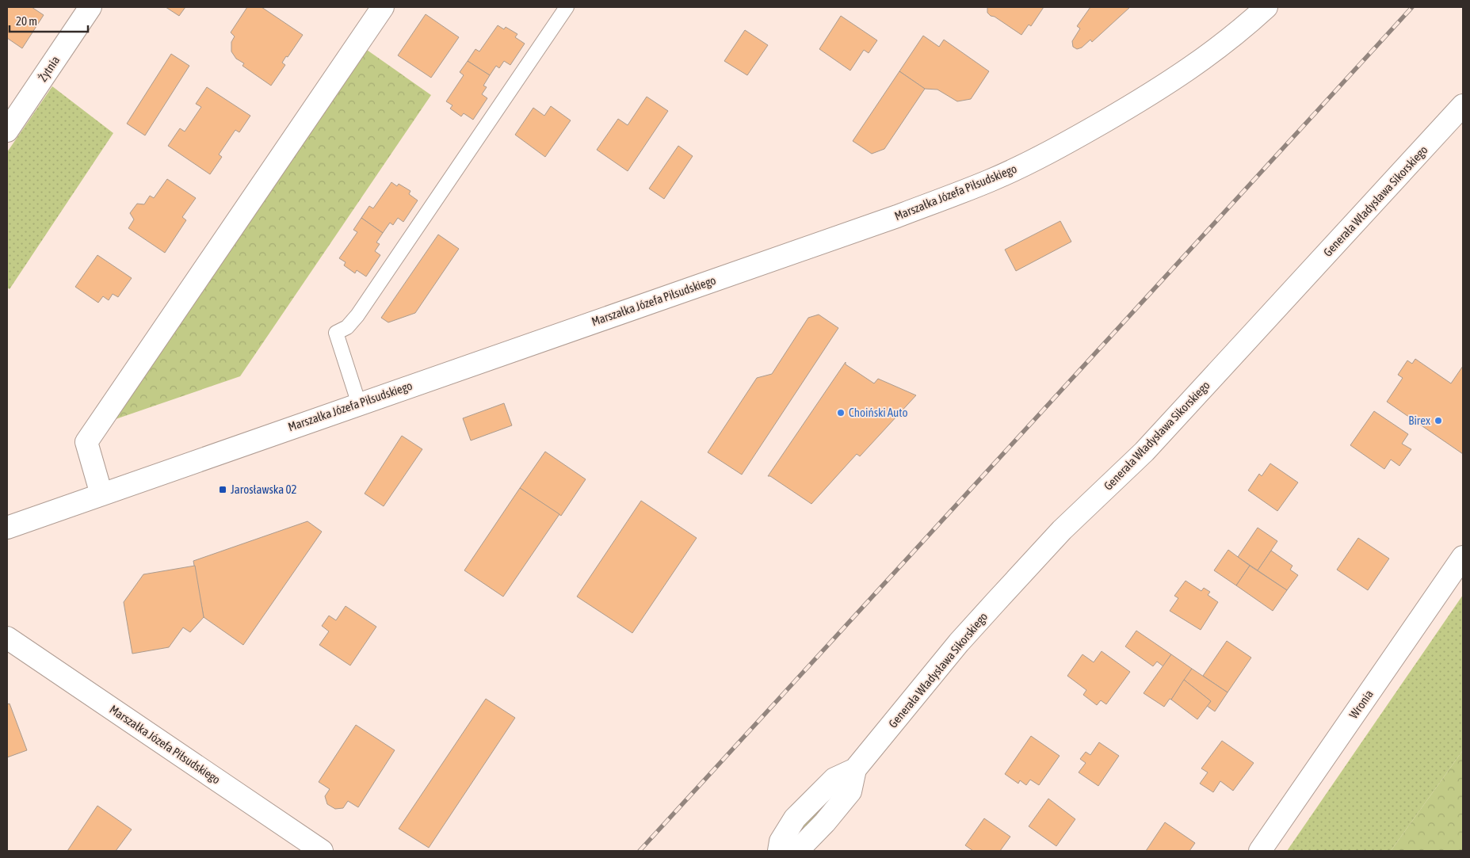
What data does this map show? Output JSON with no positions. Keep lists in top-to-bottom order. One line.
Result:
{"streets":{"main road":["Żytnia","Marszałka Józefa Piłsudskiego","Generała Władysława Sikorskiego","Wronia"]},"places":{"other":["Choiński Auto","Birex"],"transit":["Jarosławska 02"]},"scale_bar":"20 m"}
